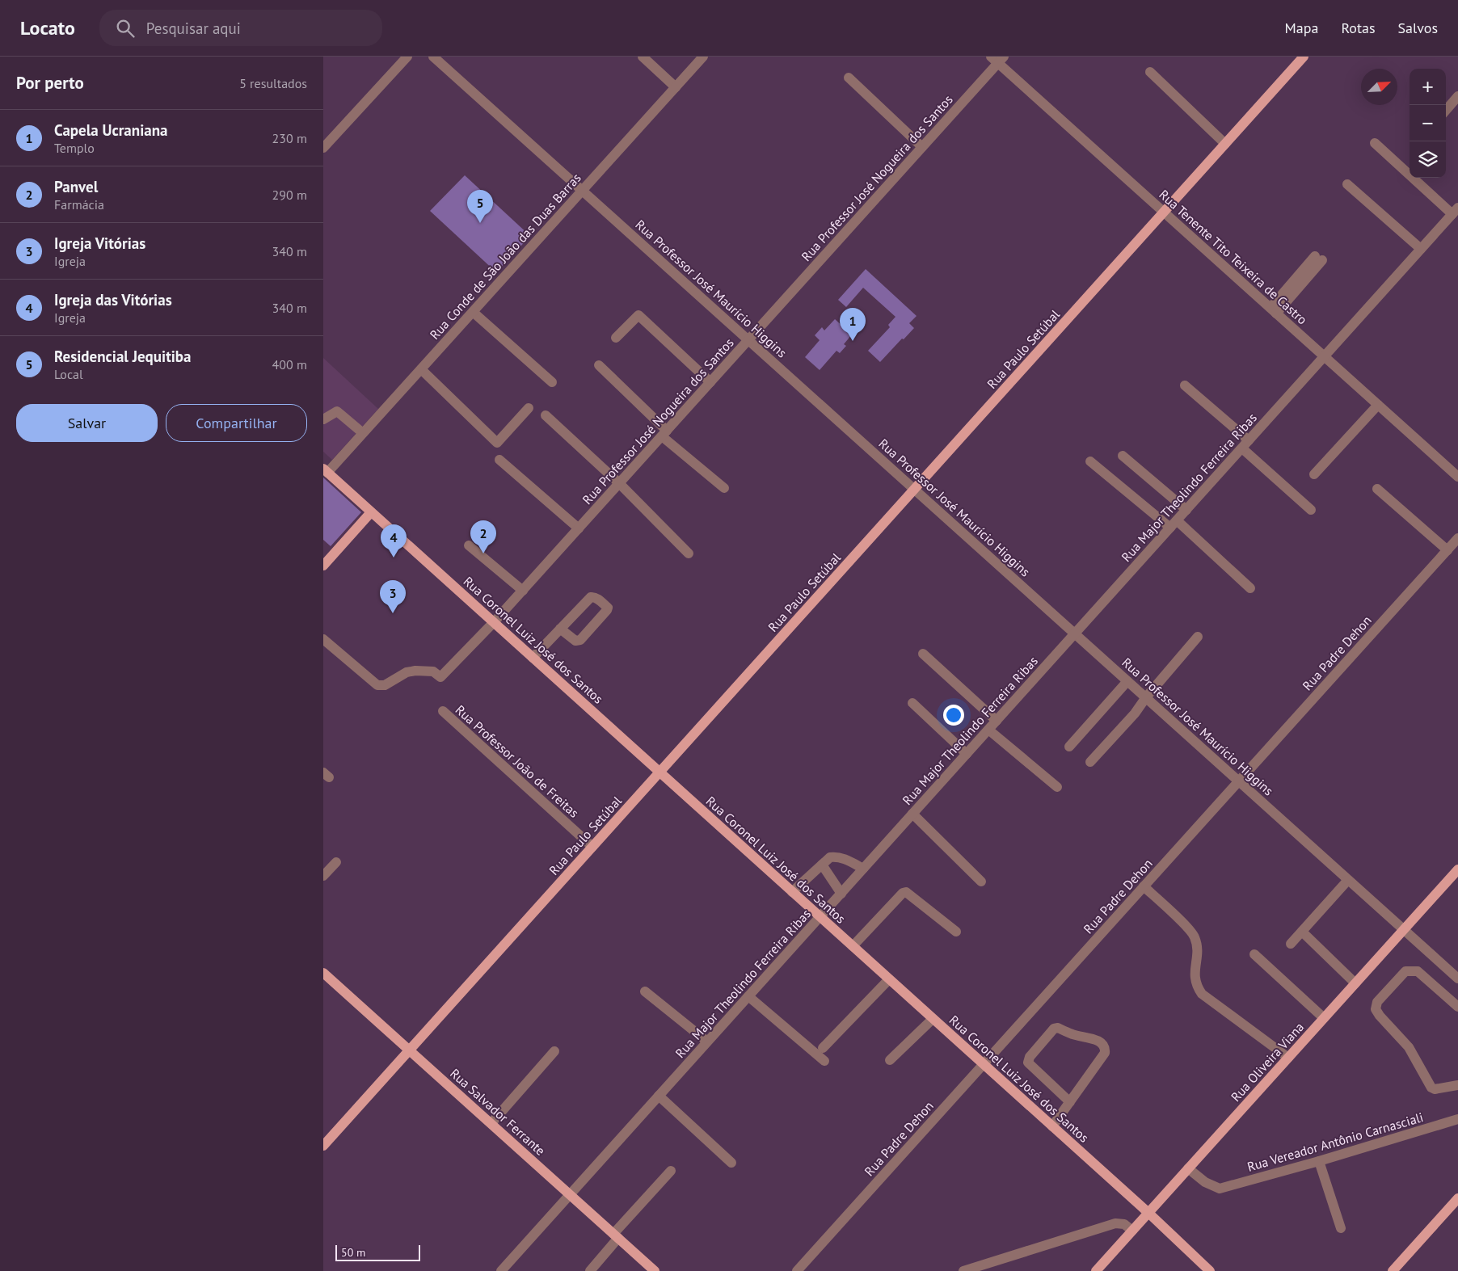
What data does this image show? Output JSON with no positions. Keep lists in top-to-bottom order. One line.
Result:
{"streets":{"main road":["Rua Paulo Setúbal","Rua Coronel Luiz José dos Santos","Rua Oliveira Viana","Rua Salvador Ferrante"],"street":["Rua Professor José Nogueira dos Santos","Rua Conde de São João das Duas Barras","Rua Tenente Tito Teixeira de Castro","Rua Professor José Maurício Higgins","Rua Major Theolindo Ferreira Ribas","Rua Padre Dehon","Rua Professor João de Freitas","Rua Vereador Antônio Carnasciali"]},"crossings":[["Rua Professor José Nogueira dos Santos","Rua Tenente Tito Teixeira de Castro"],["Rua Professor José Nogueira dos Santos","Rua Professor José Maurício Higgins"],["Rua Professor José Nogueira dos Santos","Rua Coronel Luiz José dos Santos"],["Rua Conde de São João das Duas Barras","Rua Professor José Maurício Higgins"],["Rua Conde de São João das Duas Barras","Rua Coronel Luiz José dos Santos"],["Rua Tenente Tito Teixeira de Castro","Rua Paulo Setúbal"],["Rua Tenente Tito Teixeira de Castro","Rua Major Theolindo Ferreira Ribas"],["Rua Professor José Maurício Higgins","Rua Paulo Setúbal"],["Rua Professor José Maurício Higgins","Rua Major Theolindo Ferreira Ribas"],["Rua Professor José Maurício Higgins","Rua Padre Dehon"],["Rua Professor José Maurício Higgins","Rua Oliveira Viana"],["Rua Paulo Setúbal","Rua Coronel Luiz José dos Santos"],["Rua Paulo Setúbal","Rua Professor João de Freitas"],["Rua Paulo Setúbal","Rua Salvador Ferrante"],["Rua Major Theolindo Ferreira Ribas","Rua Coronel Luiz José dos Santos"],["Rua Major Theolindo Ferreira Ribas","Rua Salvador Ferrante"],["Rua Coronel Luiz José dos Santos","Rua Padre Dehon"],["Rua Coronel Luiz José dos Santos","Rua Oliveira Viana"],["Rua Oliveira Viana","Rua Vereador Antônio Carnasciali"]],"scale_bar":"50 m","north":"top right","page":{"header":"Locato","search":"Pesquisar aqui","nav":["Mapa","Rotas","Salvos"],"heading":["Por perto","5 resultados"],"map_buttons":["+","−"],"list":[{"mark":"1","name":"Capela Ucraniana","note":"Templo","value":"230 m"},{"mark":"2","name":"Panvel","note":"Farmácia","value":"290 m"},{"mark":"3","name":"Igreja Vitórias","note":"Igreja","value":"340 m"},{"mark":"4","name":"Igreja das Vitórias","note":"Igreja","value":"340 m"},{"mark":"5","name":"Residencial Jequitiba","note":"Local","value":"400 m"}],"pins":["5","1","2","4","3"],"buttons":["Salvar","Compartilhar"],"scale":"50 m"}}
